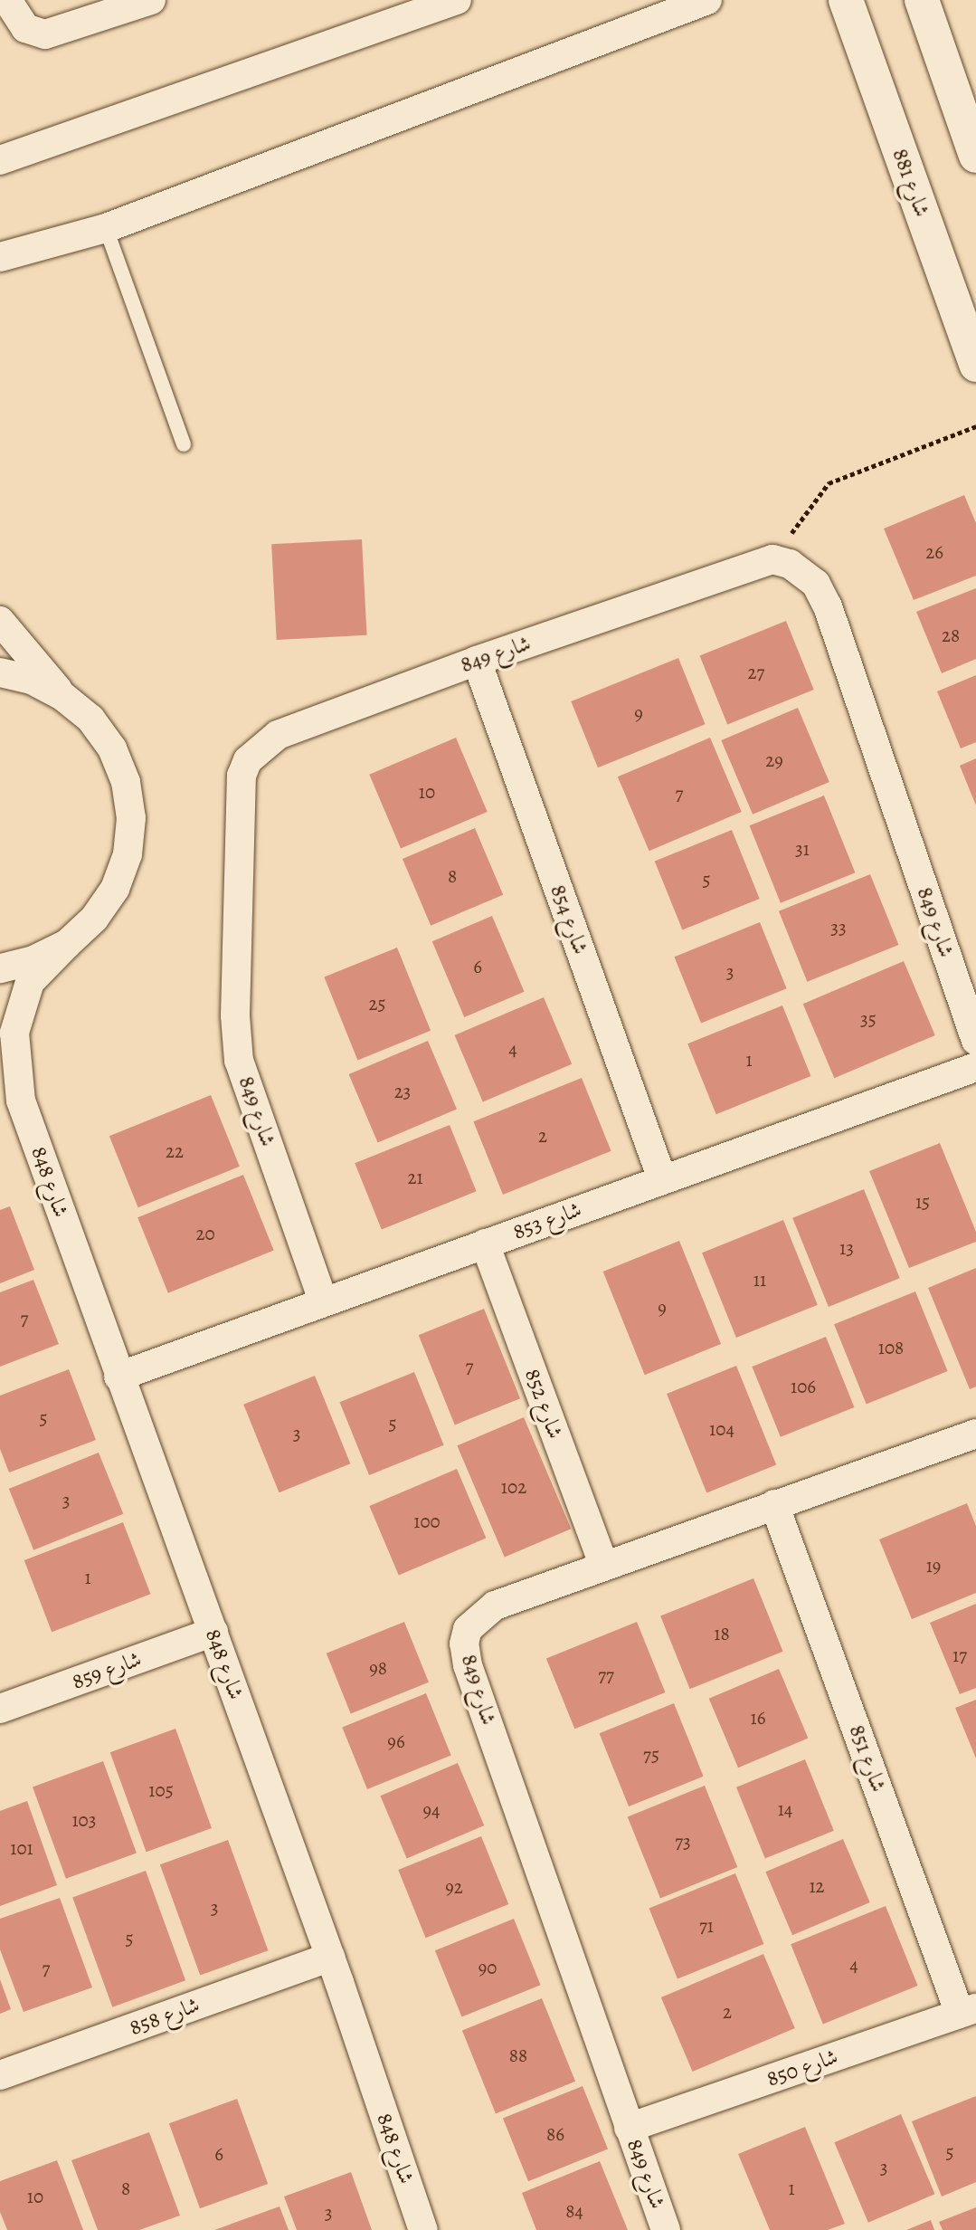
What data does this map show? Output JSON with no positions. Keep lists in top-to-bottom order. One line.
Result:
{"streets":{"street":["شارع 881","شارع 849","شارع 854","شارع 848","شارع 853","شارع 852","شارع 859","شارع 851","شارع 858","شارع 850"]},"crossings":[["شارع 849","شارع 854"],["شارع 849","شارع 853"],["شارع 849","شارع 852"],["شارع 849","شارع 851"],["شارع 849","شارع 850"],["شارع 854","شارع 853"],["شارع 848","شارع 853"],["شارع 848","شارع 859"],["شارع 848","شارع 858"],["شارع 853","شارع 852"],["شارع 851","شارع 850"]],"house_numbers":["26","28","27","9","29","10","7","31","8","5","33","6","3","25","35","4","1","23","2","22","21","15","20","13","11","9","7","108","7","106","5","5","104","3","102","3","100","19","1","18","17","98","77","16","96","75","105","14","94","103","73","101","12","92","3","71","5","4","90","7","2","88","86","5","6","3","8","1","10","84","3"]}
